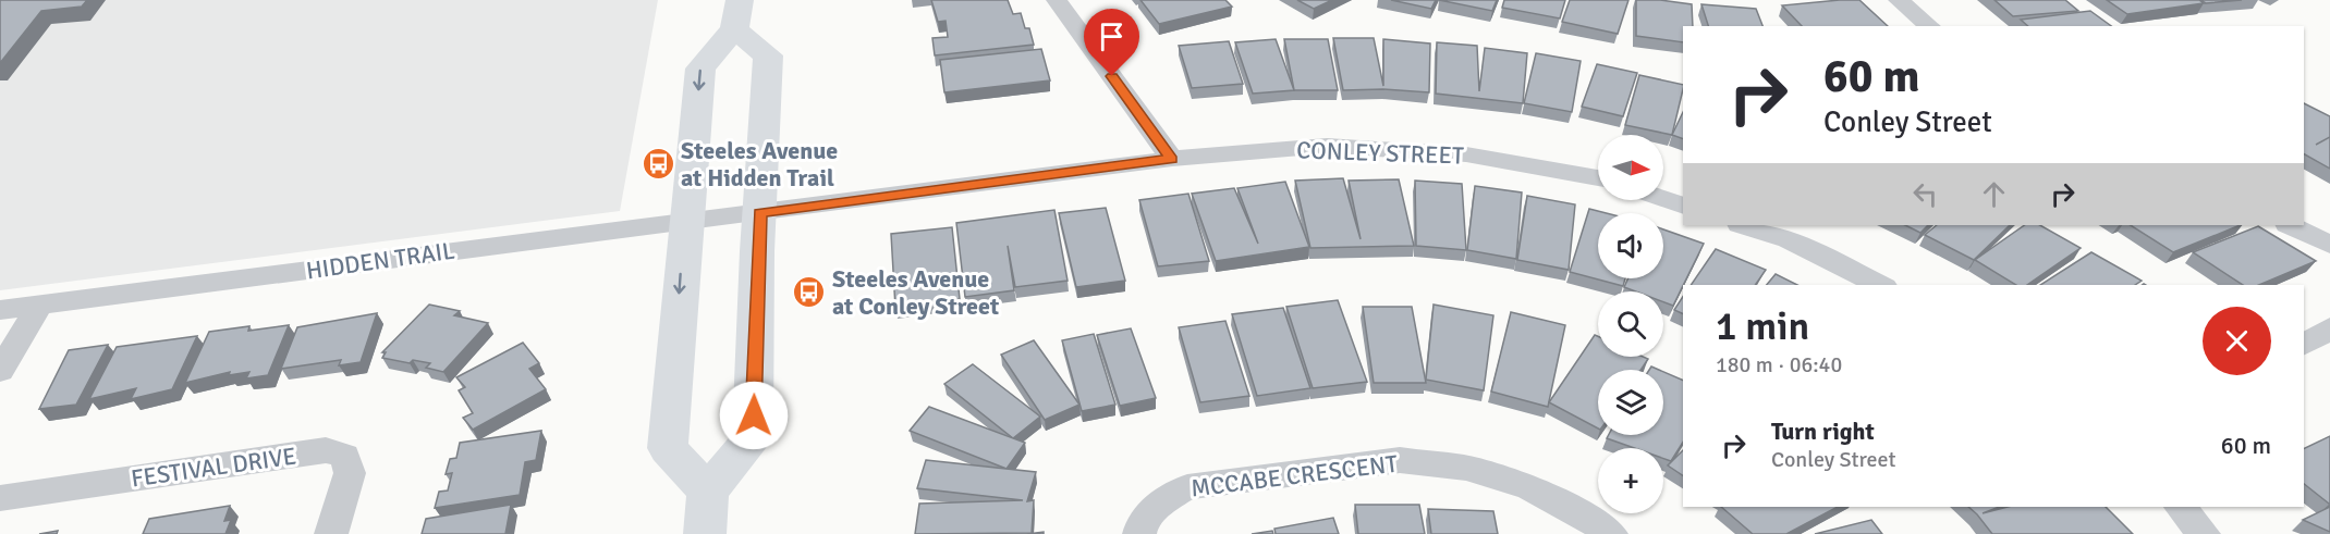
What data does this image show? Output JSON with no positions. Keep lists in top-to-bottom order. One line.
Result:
{"streets":{"street":["CONLEY STREET","HIDDEN TRAIL","FESTIVAL DRIVE","MCCABE CRESCENT"]},"crossings":[["CONLEY STREET","HIDDEN TRAIL"]],"places":{"bus stop":["Steeles Avenue at Hidden Trail","Steeles Avenue at Conley Street"]},"north":"right","page":{"turn":["60 m","Conley Street"],"map_buttons":"+","heading":["1 min","180 m · 06:40"],"list":[{"name":"Turn right","note":"Conley Street","value":"60 m"}]}}
